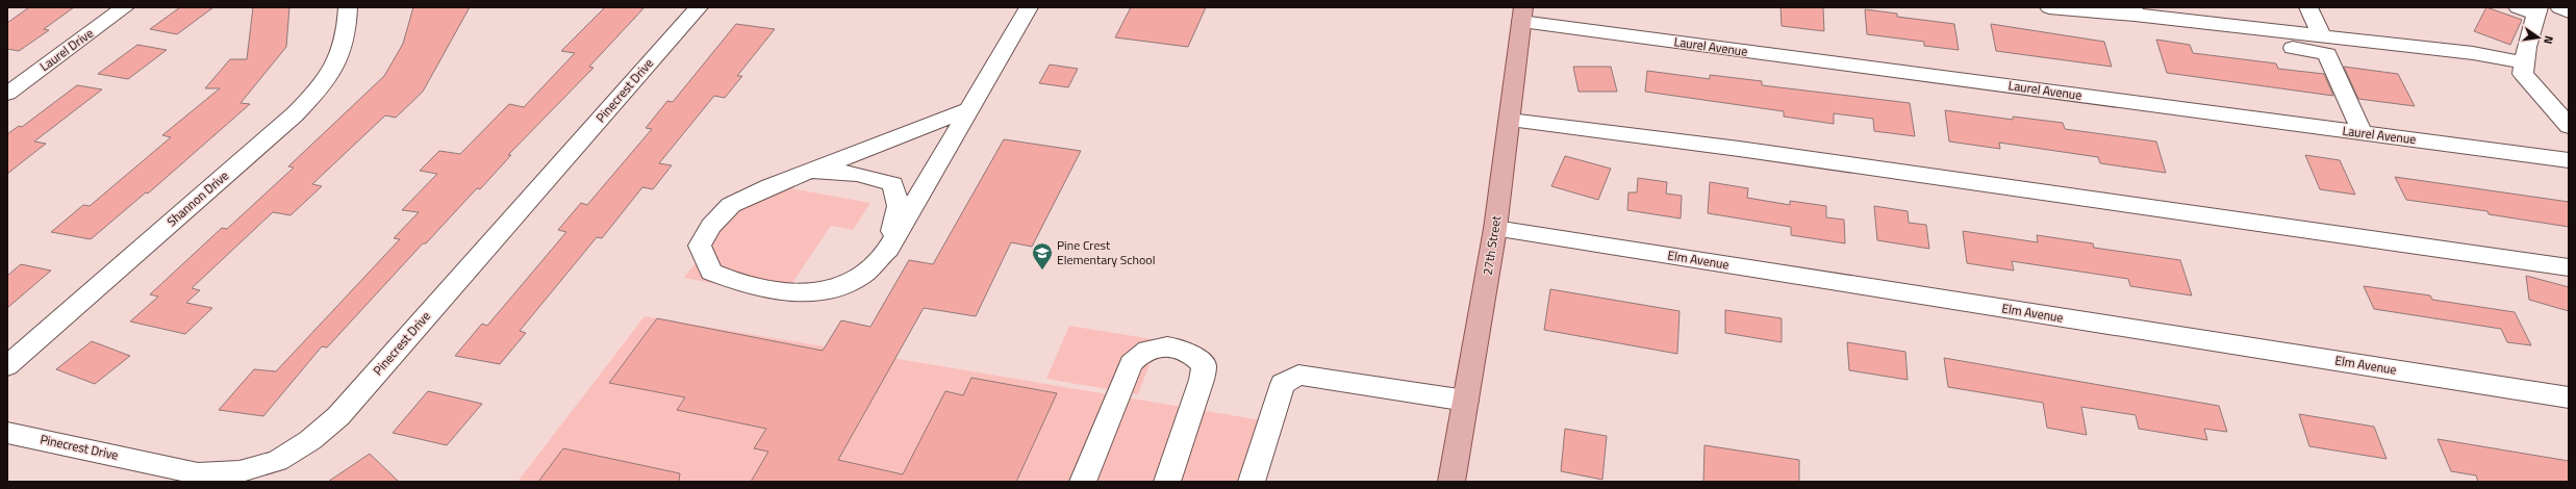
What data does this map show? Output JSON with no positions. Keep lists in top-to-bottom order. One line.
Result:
{"streets":{"main road":["27th Street"],"street":["Laurel Avenue","Laurel Drive","Pinecrest Drive","Shannon Drive","Elm Avenue"]},"crossings":[["Laurel Avenue","27th Street"],["27th Street","Elm Avenue"]],"places":{"school or university":["Pine Crest Elementary School"]},"north":"right"}
